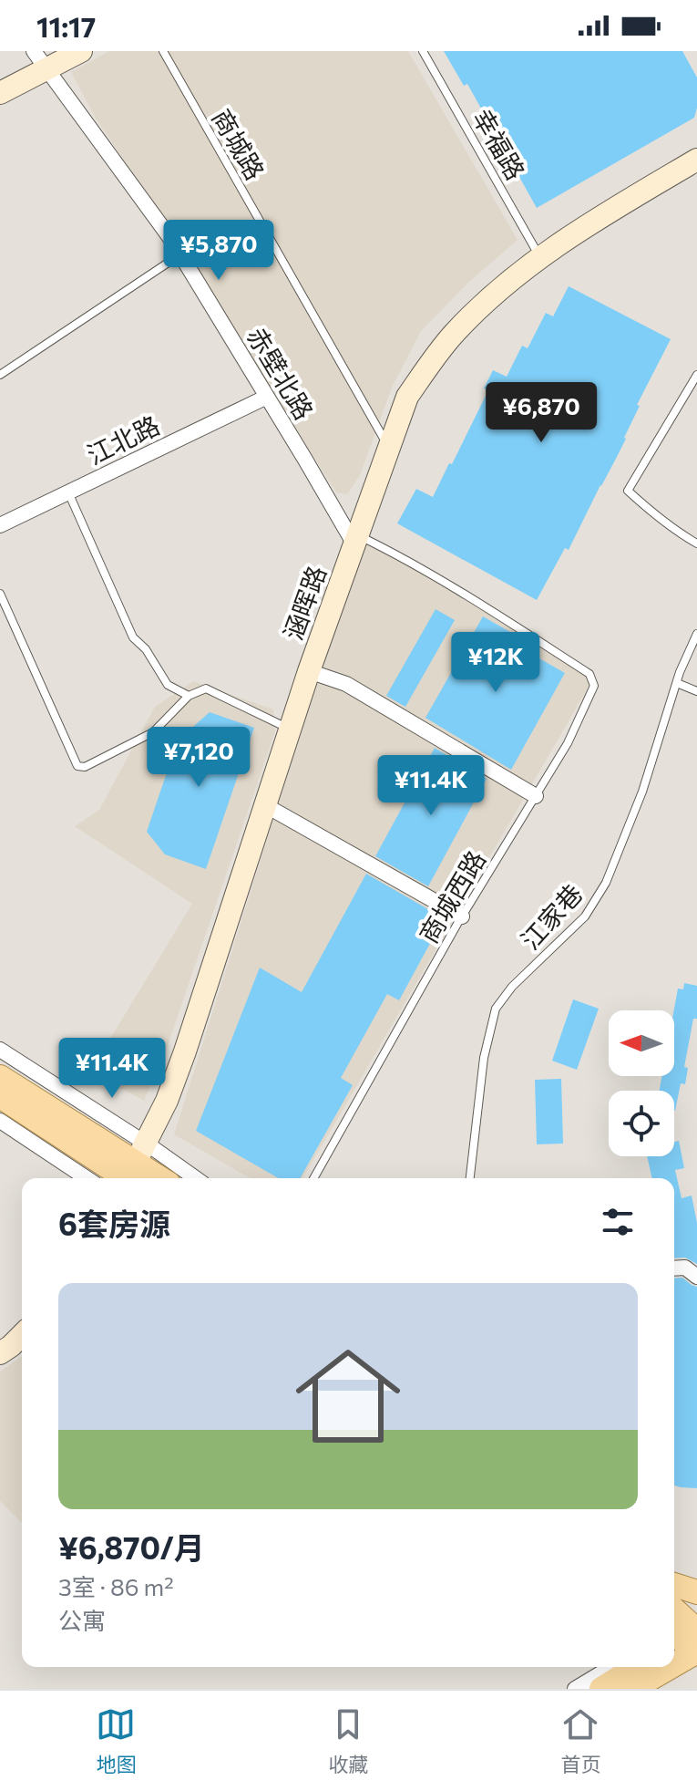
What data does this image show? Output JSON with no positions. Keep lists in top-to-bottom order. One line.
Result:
{"streets":{"street":["赤壁北路","江北路","涵晖路"],"lane":["商城路","幸福路","商城西路","江家巷"]},"crossings":[["商城路","涵晖路"],["幸福路","涵晖路"],["赤壁北路","江北路"],["赤壁北路","涵晖路"],["赤壁北路","商城西路"],["涵晖路","商城西路"]],"north":"left","page":{"status":"11:17","price":["¥5,870","¥6,870","¥12K","¥7,120","¥11.4K","¥11.4K"],"heading":"6套房源","list":[{"name":"¥6,870/月","note":"3室 · 86 m² · 公寓"}],"tabs":["地图","收藏","首页"]}}
